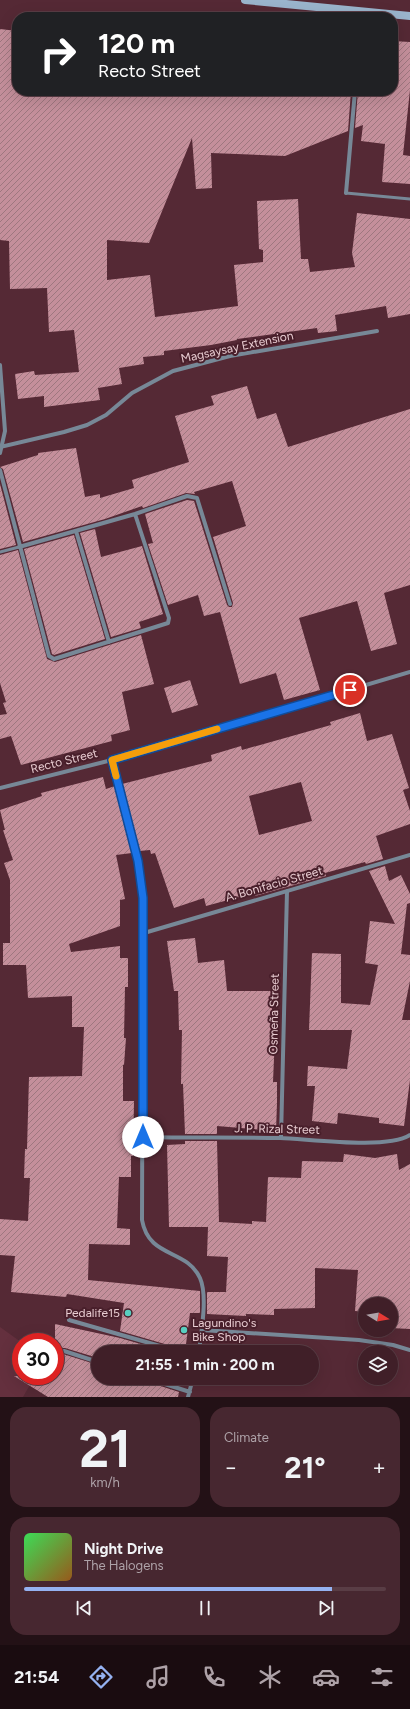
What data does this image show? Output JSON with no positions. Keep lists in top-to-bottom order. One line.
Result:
{"streets":{"street":["Magsaysay Extension","Recto Street","A. Bonifacio Street","Osmeña Street","J. P. Rizal Street"]},"crossings":[["A. Bonifacio Street","Osmeña Street"],["Osmeña Street","J. P. Rizal Street"]],"places":["Pedalife15","Lagundino's Bike Shop"],"north":"right","page":{"turn":["120 m","Recto Street"],"limit":"30","trip":"21:55 · 1 min · 200 m","tile":[["21","km/h"],"Climate"],"heat":["−","21°","+"],"song":["Night Drive","The Halogens"],"tabs":"21:54"}}
